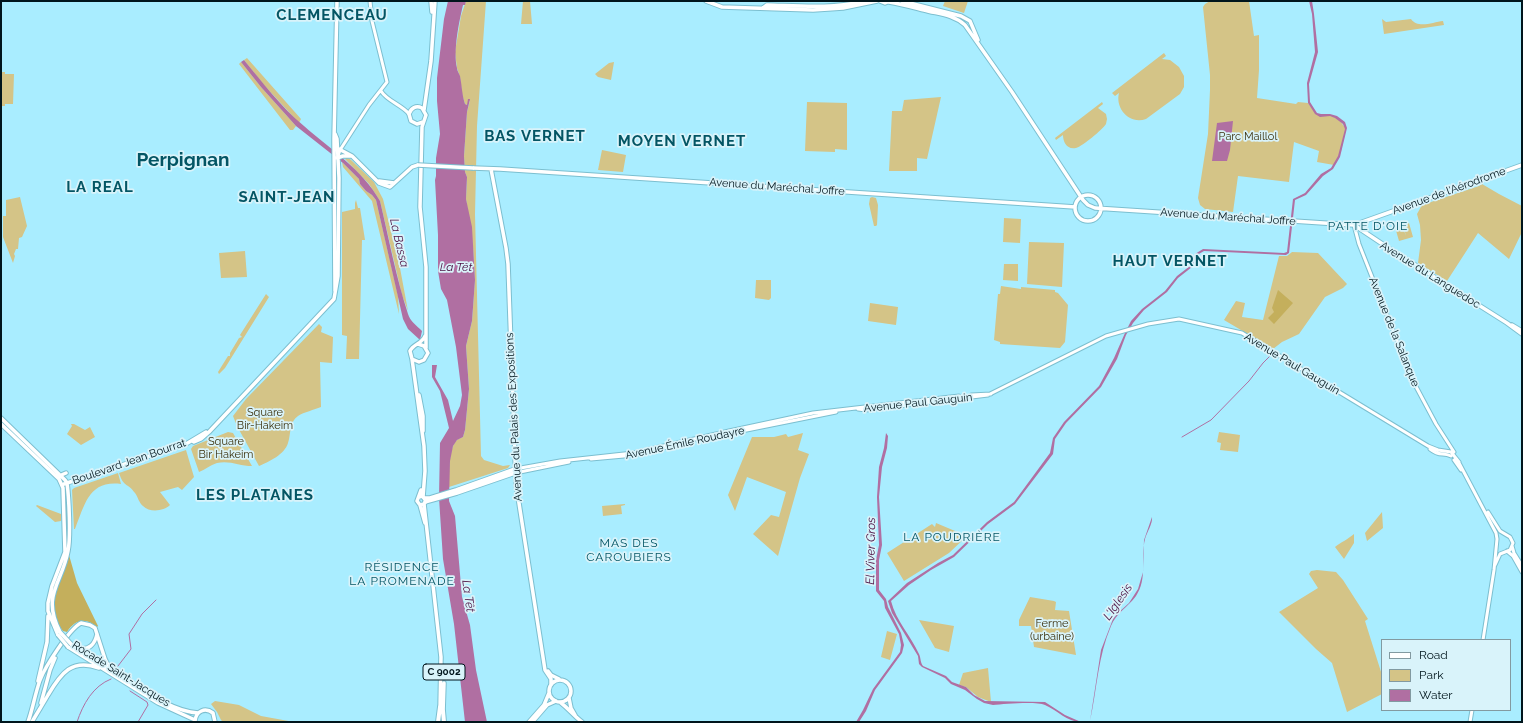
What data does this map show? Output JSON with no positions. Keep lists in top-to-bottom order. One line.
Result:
{"streets":{"main road":["Avenue du Maréchal Joffre","Avenue de l'Aérodrome","Avenue du Languedoc","Avenue du Palais des Expositions","Avenue Émile Roudayre","Boulevard Jean Bourrat","C 9002","Rocade Saint-Jacques"],"street":["Avenue de la Salanque","Avenue Paul Gauguin"]},"crossings":[["Avenue du Maréchal Joffre","Avenue de l'Aérodrome"],["Avenue du Maréchal Joffre","Avenue du Languedoc"],["Avenue du Maréchal Joffre","Avenue de la Salanque"],["Avenue du Maréchal Joffre","Avenue du Palais des Expositions"],["Avenue de l'Aérodrome","Avenue du Languedoc"],["Avenue de l'Aérodrome","Avenue de la Salanque"],["Avenue du Languedoc","Avenue de la Salanque"],["Avenue de la Salanque","Avenue Paul Gauguin"],["Avenue Paul Gauguin","Avenue Émile Roudayre"],["Avenue du Palais des Expositions","Avenue Émile Roudayre"]],"districts":["CLEMENCEAU","BAS VERNET","MOYEN VERNET","Perpignan","LA REAL","SAINT-JEAN","PATTE D'OIE","HAUT VERNET","LES PLATANES","LA POUDRIÈRE","MAS DES CAROUBIERS","RÉSIDENCE LA PROMENADE"],"water":["La Bassa","La Têt","El Viver Gros","L'Iglesis"],"parks":["Parc Maillol","Square Bir-Hakeim","Square Bir Hakeim","Ferme (urbaine)"],"legend":["Road","Park","Water"]}
